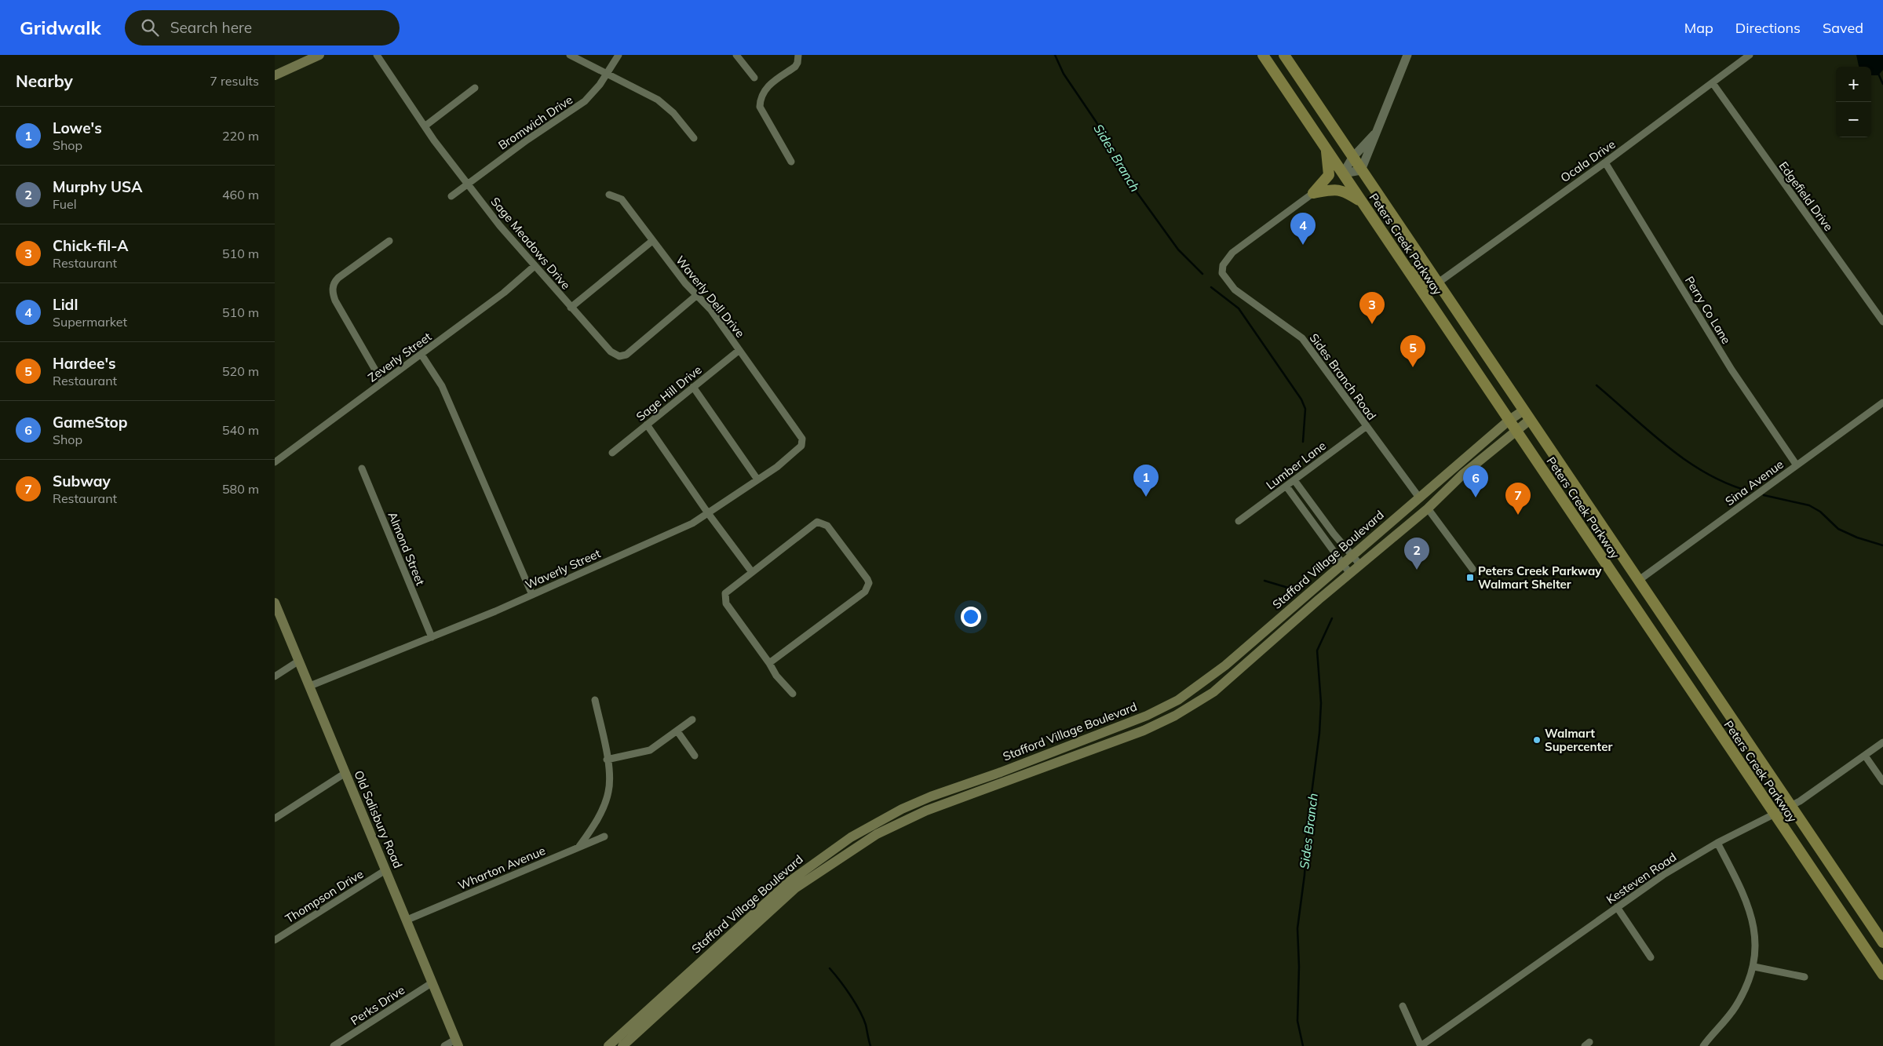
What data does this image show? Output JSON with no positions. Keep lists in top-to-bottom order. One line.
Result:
{"streets":{"main road":["Peters Creek Parkway","Stafford Village Boulevard","Old Salisbury Road"],"street":["Bromwich Drive","Ocala Drive","Edgefield Drive","Sage Meadows Drive","Waverly Dell Drive","Perry Co Lane","Zeverly Street","Sides Branch Road","Sage Hill Drive","Lumber Lane","Sina Avenue","Almond Street","Waverly Street","Wharton Avenue","Kesteven Road","Thompson Drive","Perks Drive"]},"crossings":[["Bromwich Drive","Sage Meadows Drive"],["Ocala Drive","Edgefield Drive"],["Ocala Drive","Peters Creek Parkway"],["Ocala Drive","Perry Co Lane"],["Sage Meadows Drive","Waverly Dell Drive"],["Sage Meadows Drive","Zeverly Street"],["Peters Creek Parkway","Sina Avenue"],["Peters Creek Parkway","Stafford Village Boulevard"],["Peters Creek Parkway","Kesteven Road"],["Waverly Dell Drive","Sage Hill Drive"],["Waverly Dell Drive","Waverly Street"],["Perry Co Lane","Sina Avenue"],["Sides Branch Road","Lumber Lane"],["Sides Branch Road","Stafford Village Boulevard"],["Almond Street","Waverly Street"],["Waverly Street","Old Salisbury Road"],["Old Salisbury Road","Wharton Avenue"],["Old Salisbury Road","Thompson Drive"],["Old Salisbury Road","Perks Drive"]],"water":["Sides Branch"],"places":{"transit":["Peters Creek Parkway Walmart Shelter"],"other":["Walmart Supercenter"]},"page":{"header":"Gridwalk","search":"Search here","nav":["Map","Directions","Saved"],"heading":["Nearby","7 results"],"map_buttons":["+","−"],"list":[{"mark":"1","name":"Lowe's","note":"Shop","value":"220 m"},{"mark":"2","name":"Murphy USA","note":"Fuel","value":"460 m"},{"mark":"3","name":"Chick-fil-A","note":"Restaurant","value":"510 m"},{"mark":"4","name":"Lidl","note":"Supermarket","value":"510 m"},{"mark":"5","name":"Hardee's","note":"Restaurant","value":"520 m"},{"mark":"6","name":"GameStop","note":"Shop","value":"540 m"},{"mark":"7","name":"Subway","note":"Restaurant","value":"580 m"}],"pins":["4","3","5","1","6","7","2"]}}
